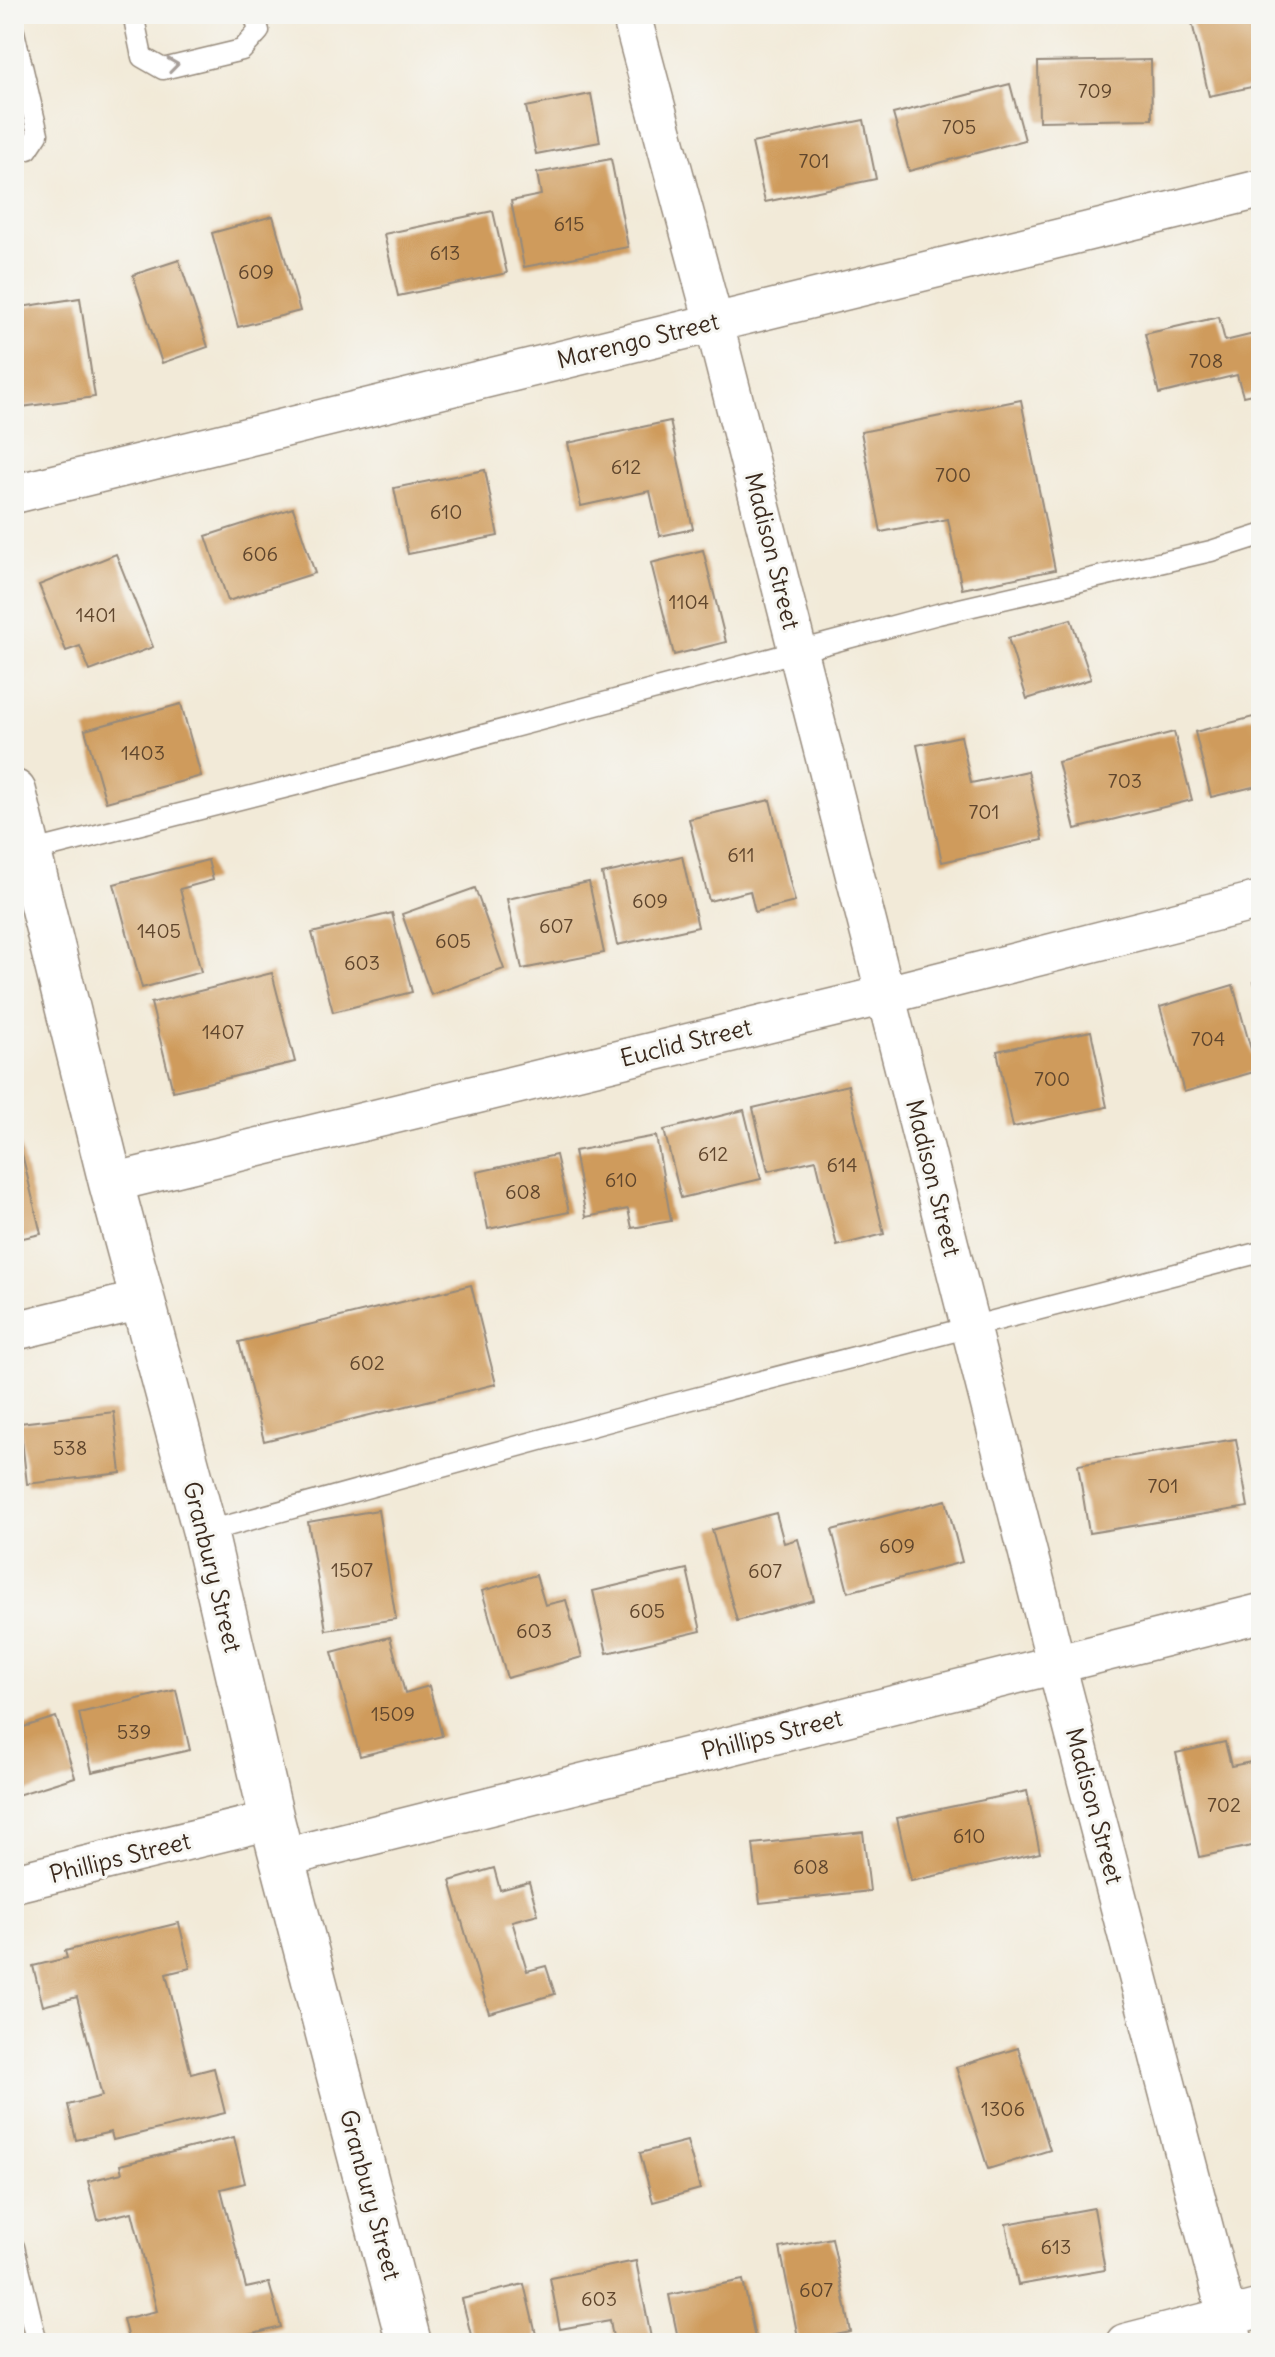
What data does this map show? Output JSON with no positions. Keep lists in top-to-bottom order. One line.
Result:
{"streets":{"street":["Marengo Street","Madison Street","Euclid Street","Granbury Street","Phillips Street"]},"crossings":[["Marengo Street","Madison Street"],["Madison Street","Euclid Street"],["Madison Street","Phillips Street"],["Euclid Street","Granbury Street"],["Granbury Street","Phillips Street"]],"house_numbers":["709","705","701","615","613","609","708","612","700","610","606","1104","1401","1403","703","701","611","609","607","1405","605","603","1407","704","700","612","614","610","608","602","538","701","609","1507","607","605","603","1509","539","702","610","608","1306","613","607","603"]}
